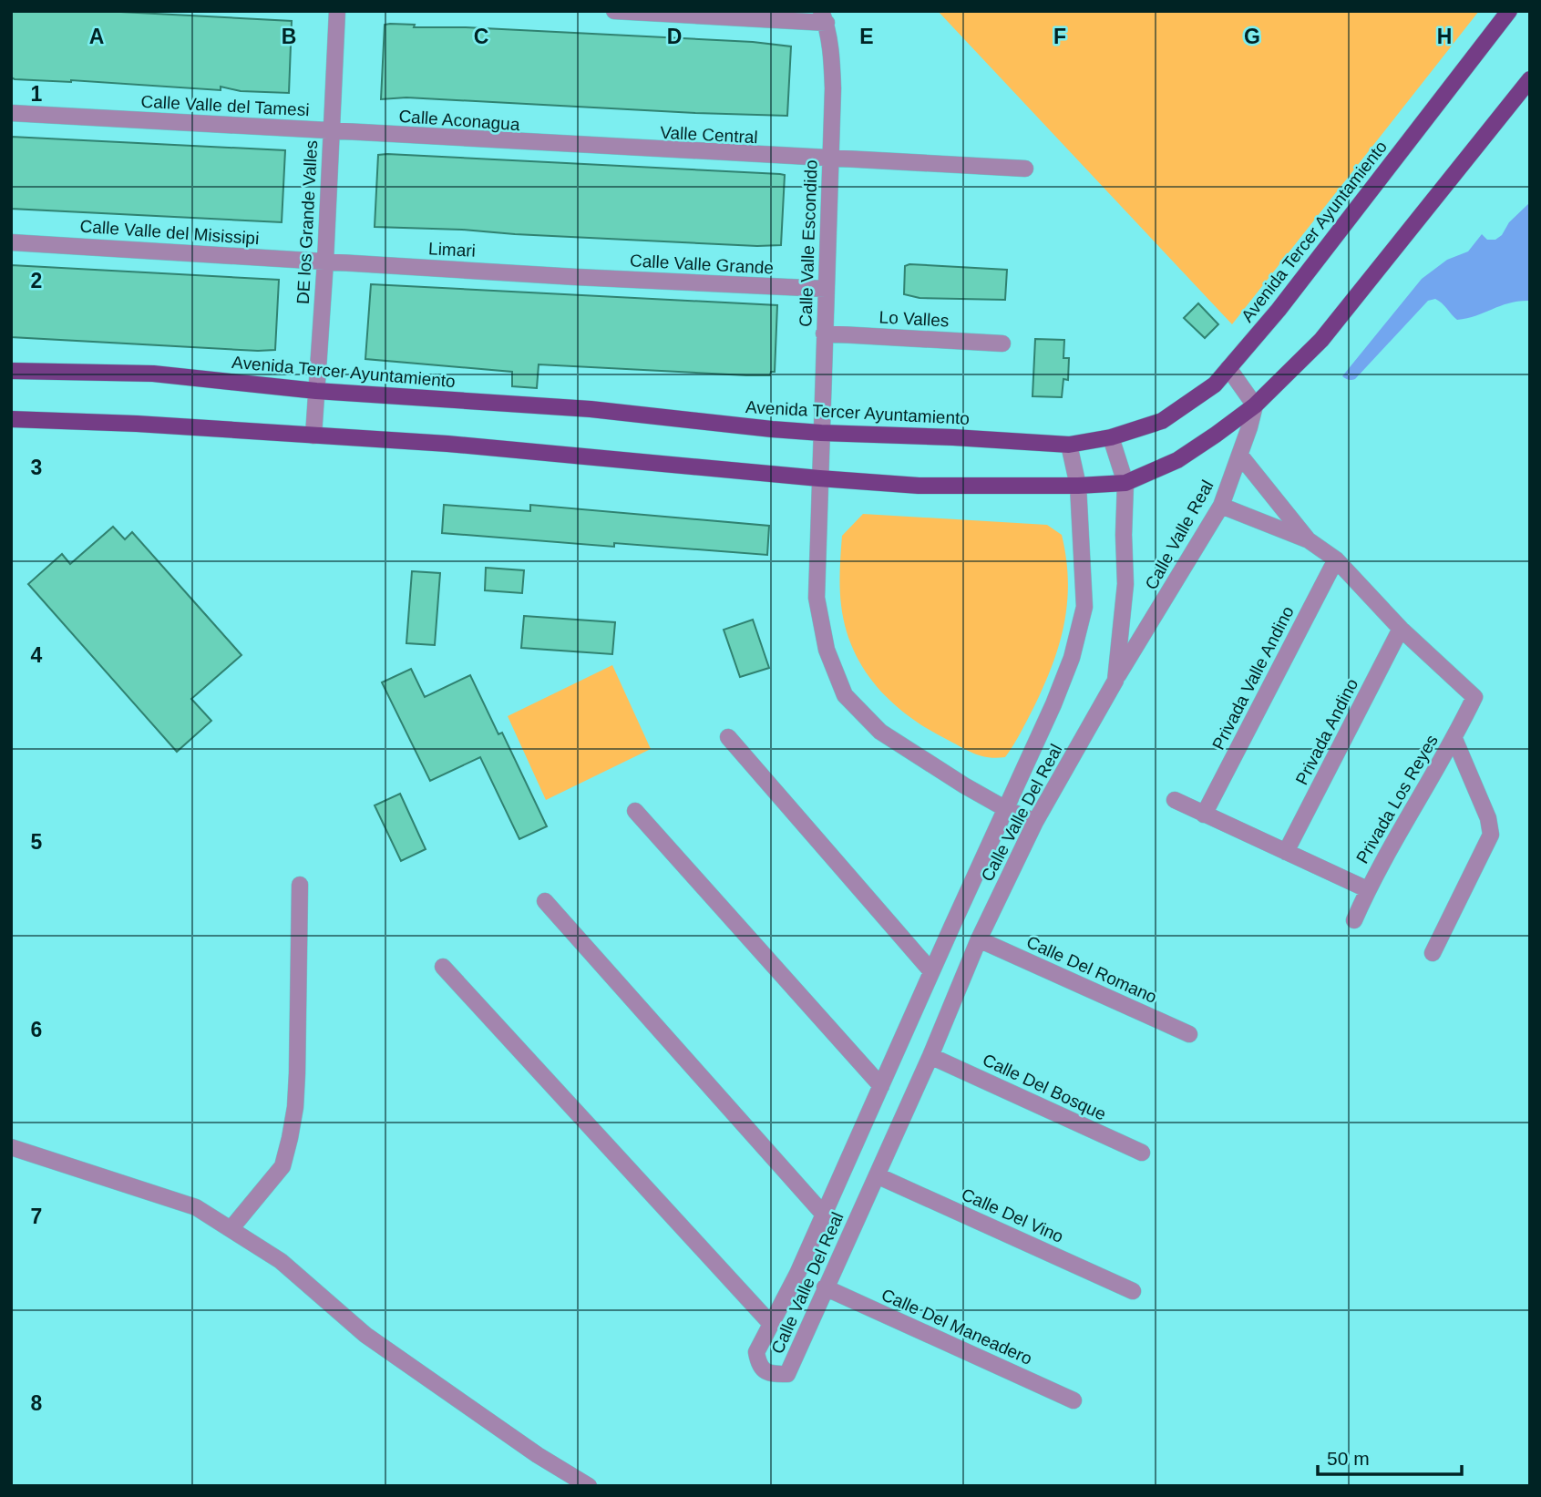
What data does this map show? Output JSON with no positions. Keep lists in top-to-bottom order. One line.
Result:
{"streets":{"main road":["Avenida Tercer Ayuntamiento"],"street":["Calle Valle del Tamesi","Calle Aconagua","Valle Central","DE los Grande Valles","Calle Valle del Misissipi","Calle Valle Escondido","Limari","Calle Valle Grande","Lo Valles","Calle Valle Real","Privada Valle Andino","Privada Andino","Privada Los Reyes","Calle Valle Del Real","Calle Del Romano","Calle Del Bosque","Calle Del Vino","Calle Del Maneadero"]},"crossings":[["Calle Valle del Tamesi","Calle Aconagua"],["Calle Valle del Tamesi","DE los Grande Valles"],["Calle Aconagua","Valle Central"],["Calle Aconagua","DE los Grande Valles"],["Valle Central","Calle Valle Escondido"],["DE los Grande Valles","Avenida Tercer Ayuntamiento"],["DE los Grande Valles","Calle Valle del Misissipi"],["DE los Grande Valles","Limari"],["Avenida Tercer Ayuntamiento","Calle Valle Escondido"],["Avenida Tercer Ayuntamiento","Calle Valle Del Real"],["Calle Valle del Misissipi","Limari"],["Calle Valle Escondido","Calle Valle Grande"],["Calle Valle Escondido","Lo Valles"],["Calle Valle Escondido","Calle Valle Del Real"],["Limari","Calle Valle Grande"],["Calle Valle Real","Calle Valle Del Real"],["Privada Andino","Privada Los Reyes"],["Calle Valle Del Real","Calle Del Romano"],["Calle Valle Del Real","Calle Del Bosque"],["Calle Valle Del Real","Calle Del Vino"],["Calle Valle Del Real","Calle Del Maneadero"]],"scale_bar":"50 m","grid":{"columns":["A","B","C","D","E","F","G","H"],"rows":["1","2","3","4","5","6","7","8"]}}
